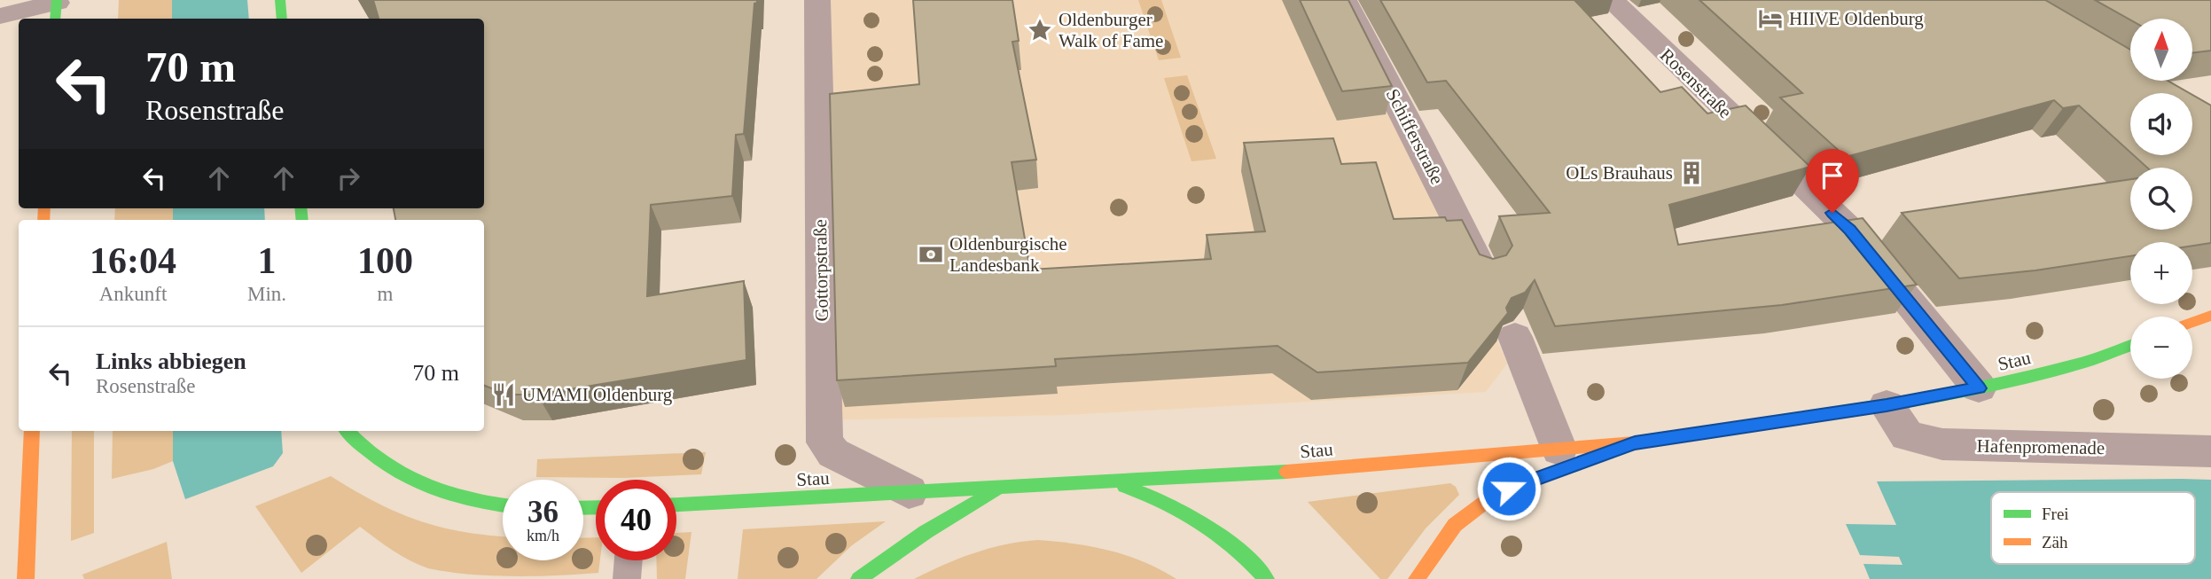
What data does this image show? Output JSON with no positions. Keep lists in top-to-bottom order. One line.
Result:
{"streets":{"street":["Rosenstraße","Schifferstraße","Gottorpstraße","Stau","Hafenpromenade"]},"crossings":[["Rosenstraße","Stau"],["Gottorpstraße","Stau"],["Stau","Hafenpromenade"]],"places":{"hotel":["HIIVE Oldenburg"],"place":["Oldenburger Walk of Fame"],"building":["OLs Brauhaus"],"bank":["Oldenburgische Landesbank"],"restaurant":["UMAMI Oldenburg"]},"legend":["Frei","Zäh"],"north":"top","page":{"map_buttons":["+","−"],"turn":["70 m","Rosenstraße"],"eta":["16:04","Ankunft","1","Min.","100","m"],"list":[{"name":"Links abbiegen","note":"Rosenstraße","value":"70 m"}],"speed":"36 km/h","limit":"40"}}
